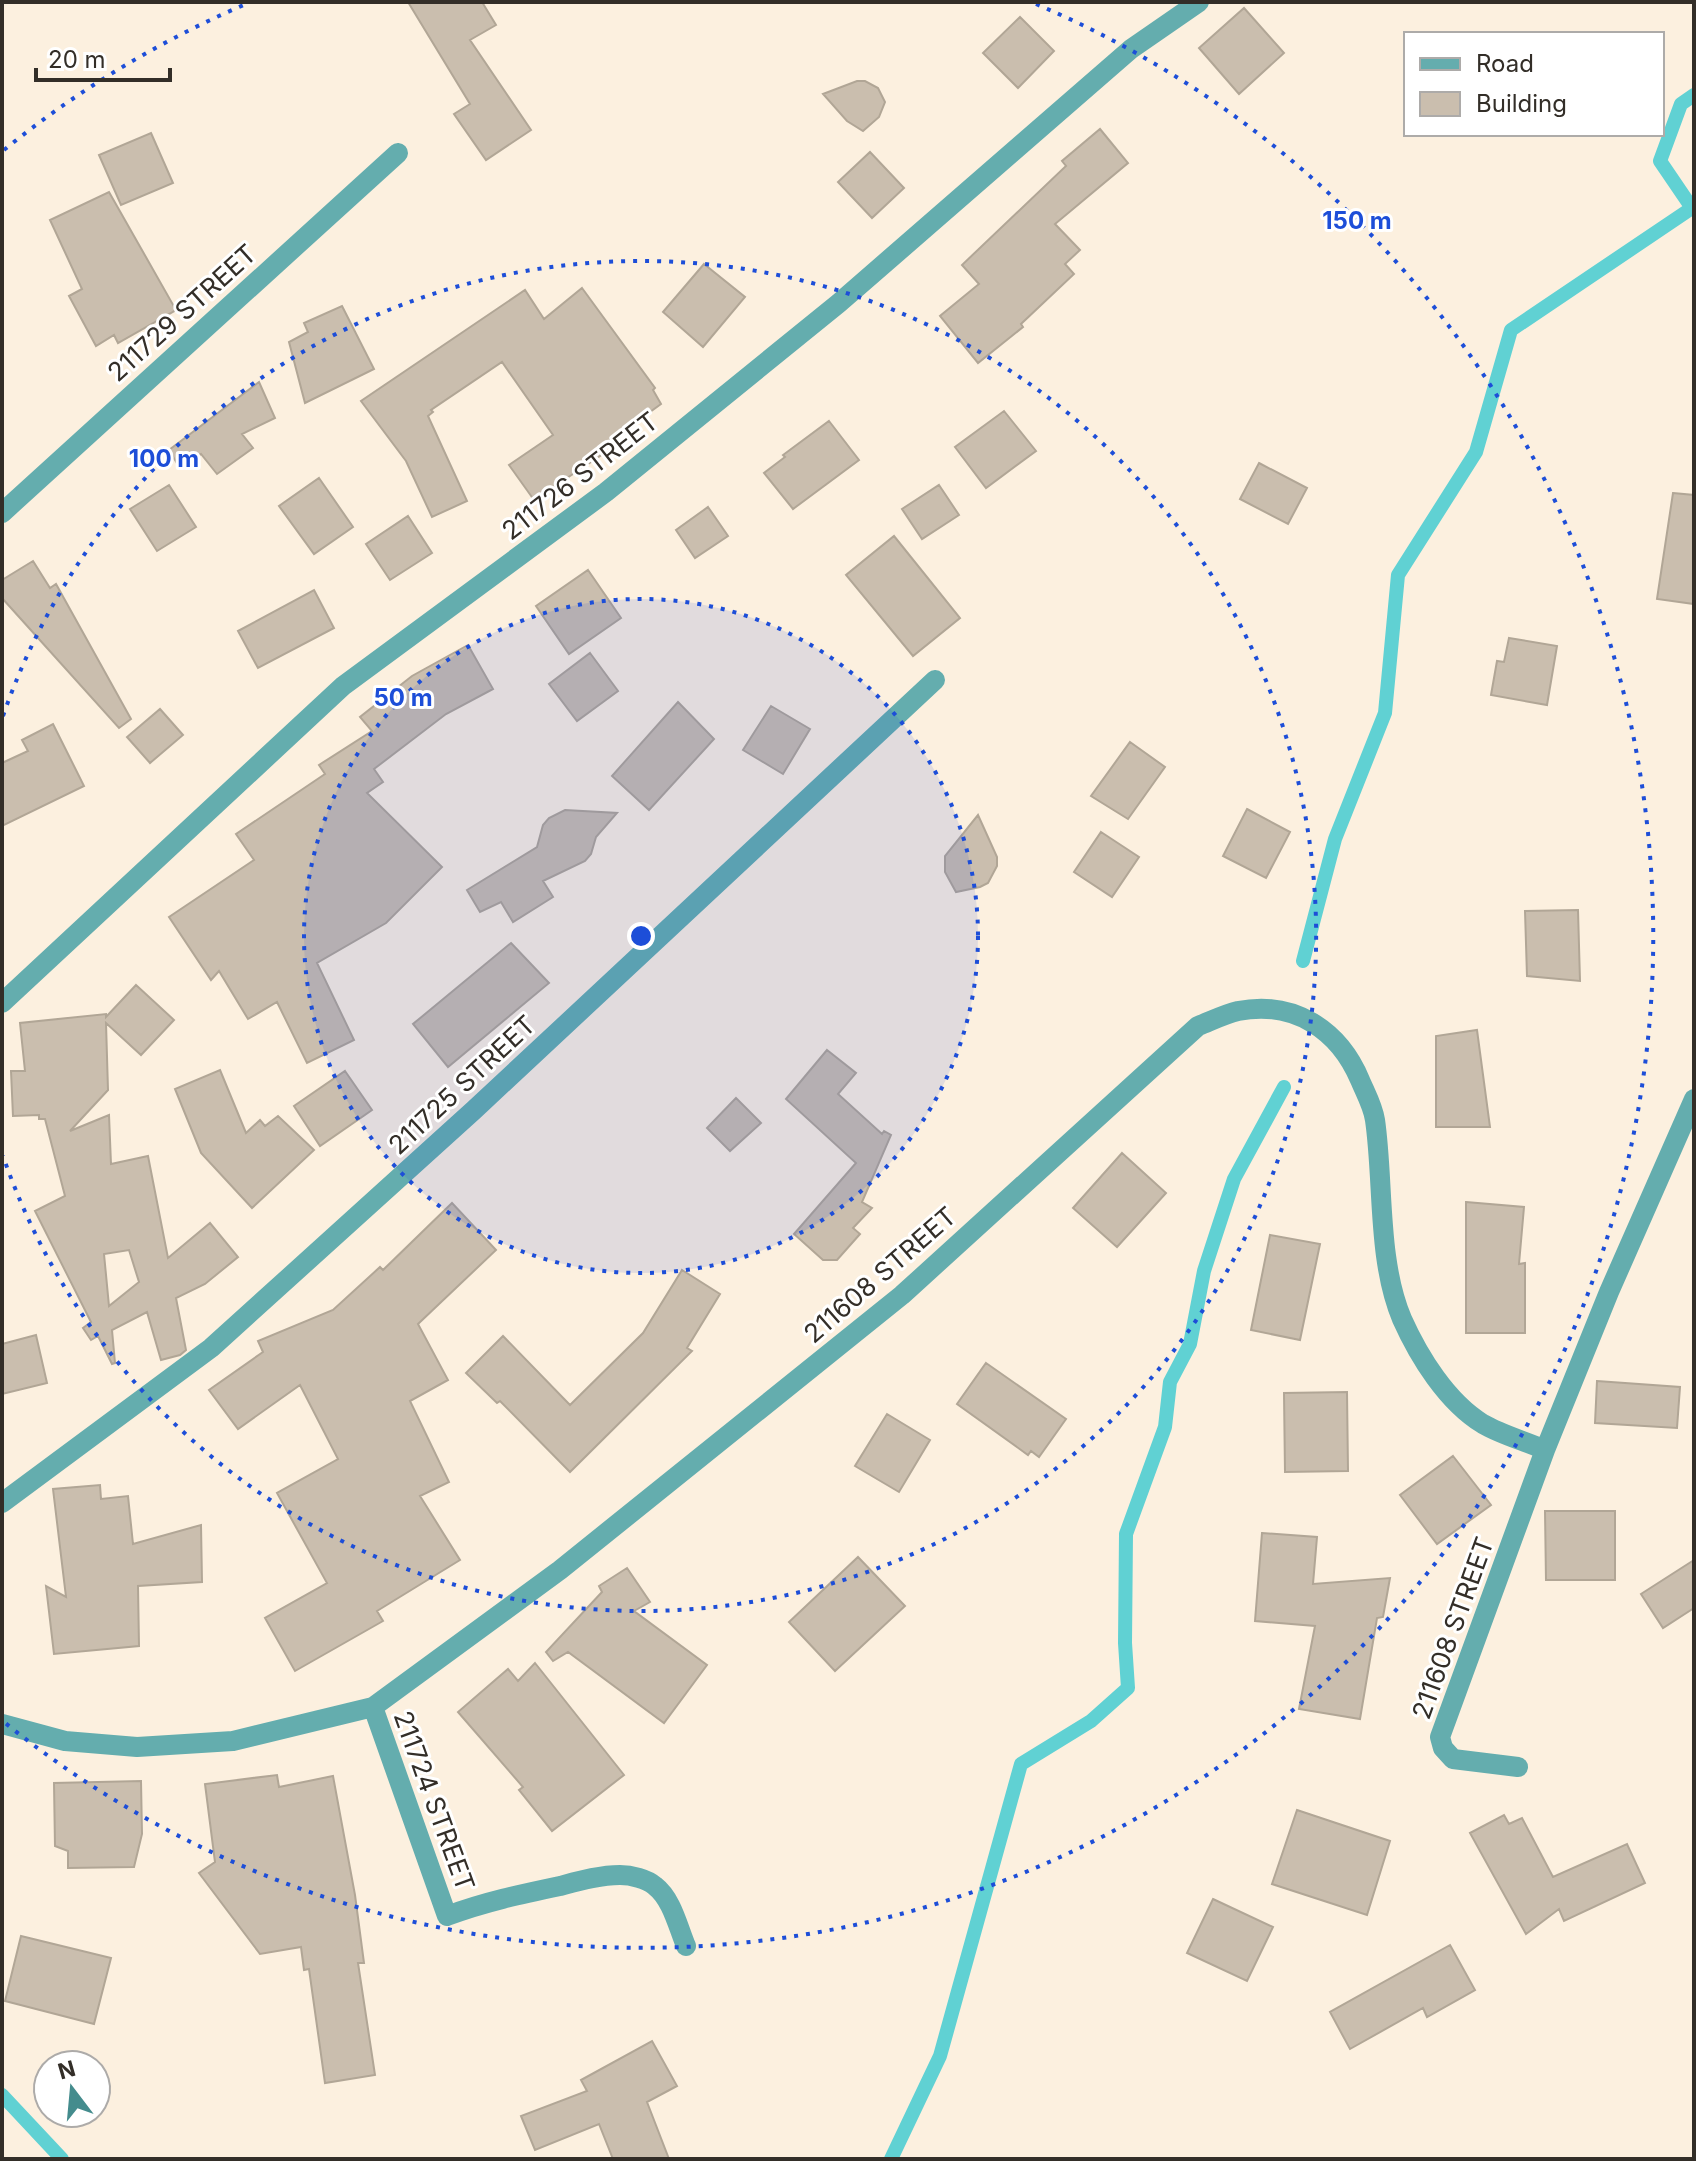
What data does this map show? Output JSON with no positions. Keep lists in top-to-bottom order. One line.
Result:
{"streets":{"street":["211729 STREET","211726 STREET","211725 STREET","211608 STREET","211724 STREET"]},"crossings":[["211608 STREET","211724 STREET"]],"legend":["Road","Building"],"scale_bar":"20 m","north":"top","rings":["150 m","100 m","50 m"]}
